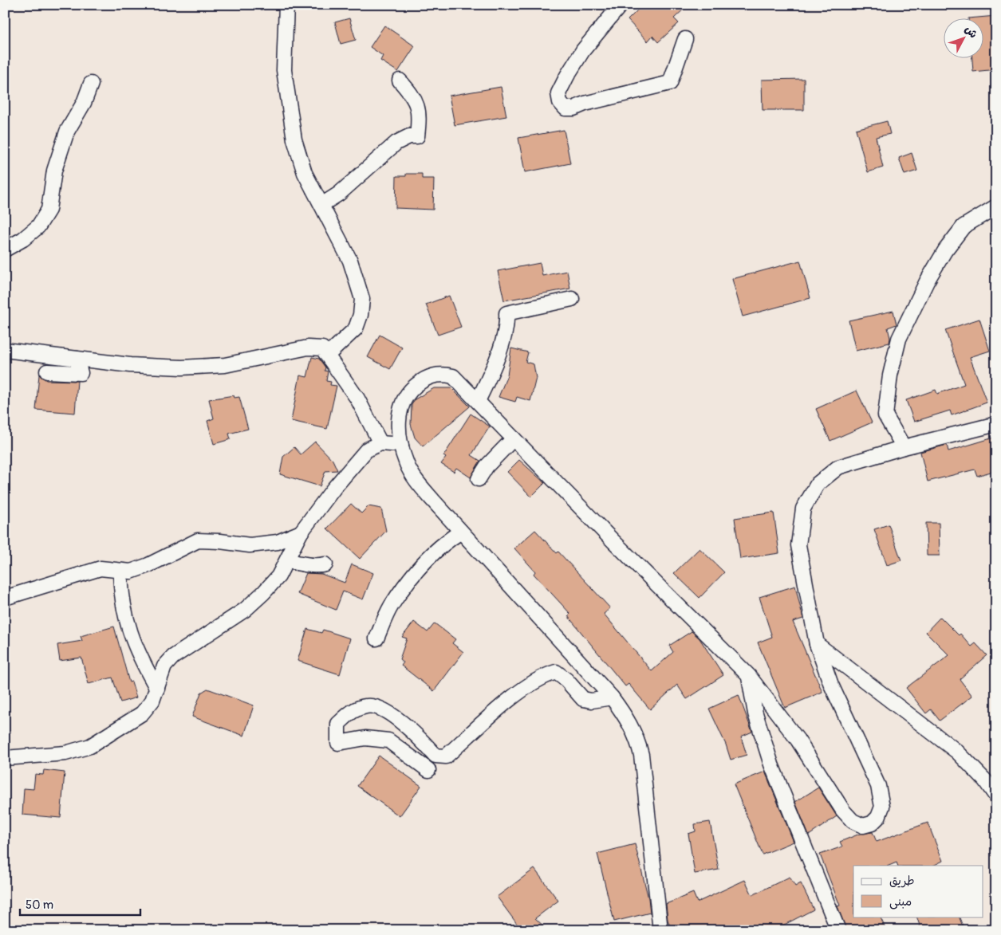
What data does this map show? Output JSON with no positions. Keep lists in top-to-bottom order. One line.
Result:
{"legend":["طريق","مبنى"],"scale_bar":"50 m","north":"top right"}
